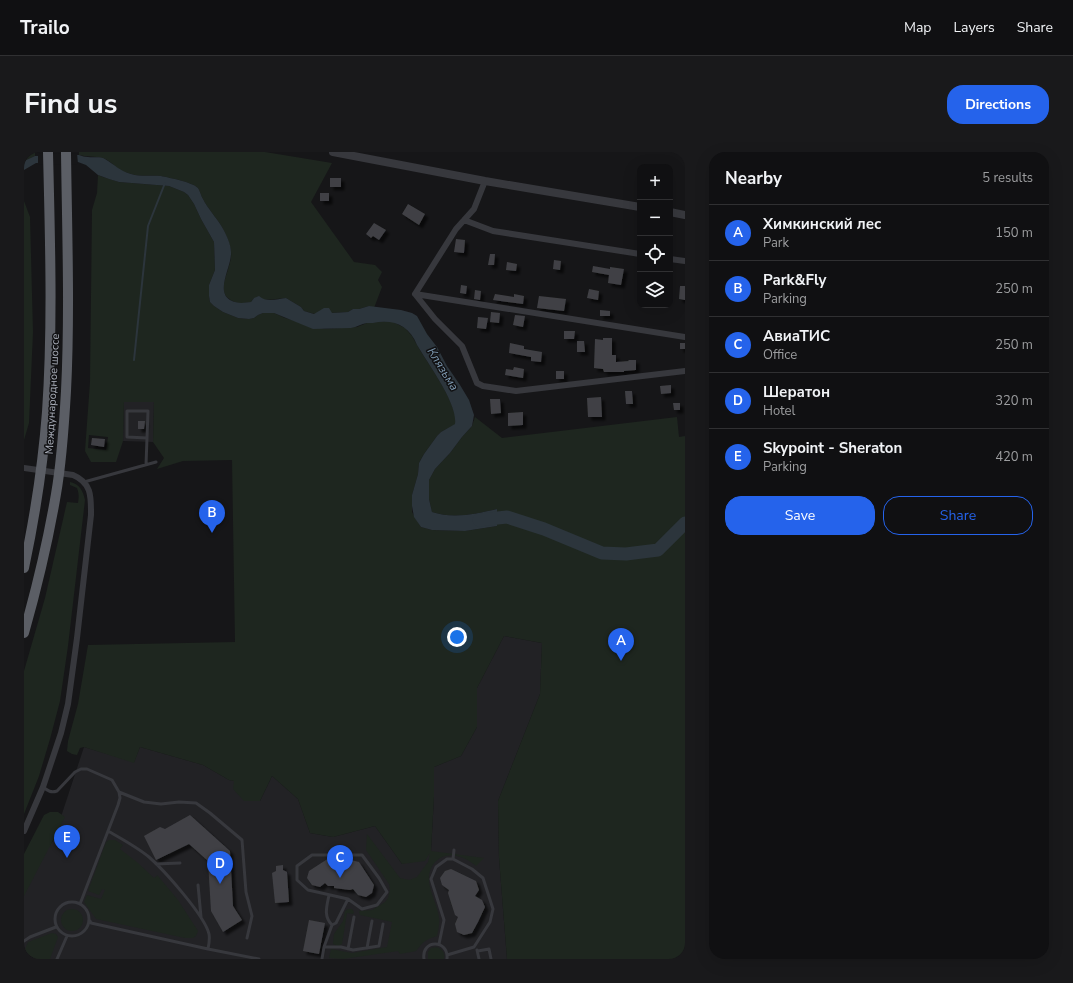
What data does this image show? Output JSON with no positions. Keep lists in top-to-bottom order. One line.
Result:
{"streets":{"highway":["Международное шоссе"]},"water":["Клязьма"],"page":{"header":"Trailo","nav":["Map","Layers","Share"],"title":"Find us","buttons":["Directions",["Save","Share"]],"heading":["Nearby","5 results"],"map_buttons":["+","−"],"list":[{"mark":"A","name":"Химкинский лес","note":"Park","value":"150 m"},{"mark":"B","name":"Park&Fly","note":"Parking","value":"250 m"},{"mark":"C","name":"АвиаТИС","note":"Office","value":"250 m"},{"mark":"D","name":"Шератон","note":"Hotel","value":"320 m"},{"mark":"E","name":"Skypoint - Sheraton","note":"Parking","value":"420 m"}],"pins":["B","A","E","C","D"]}}
